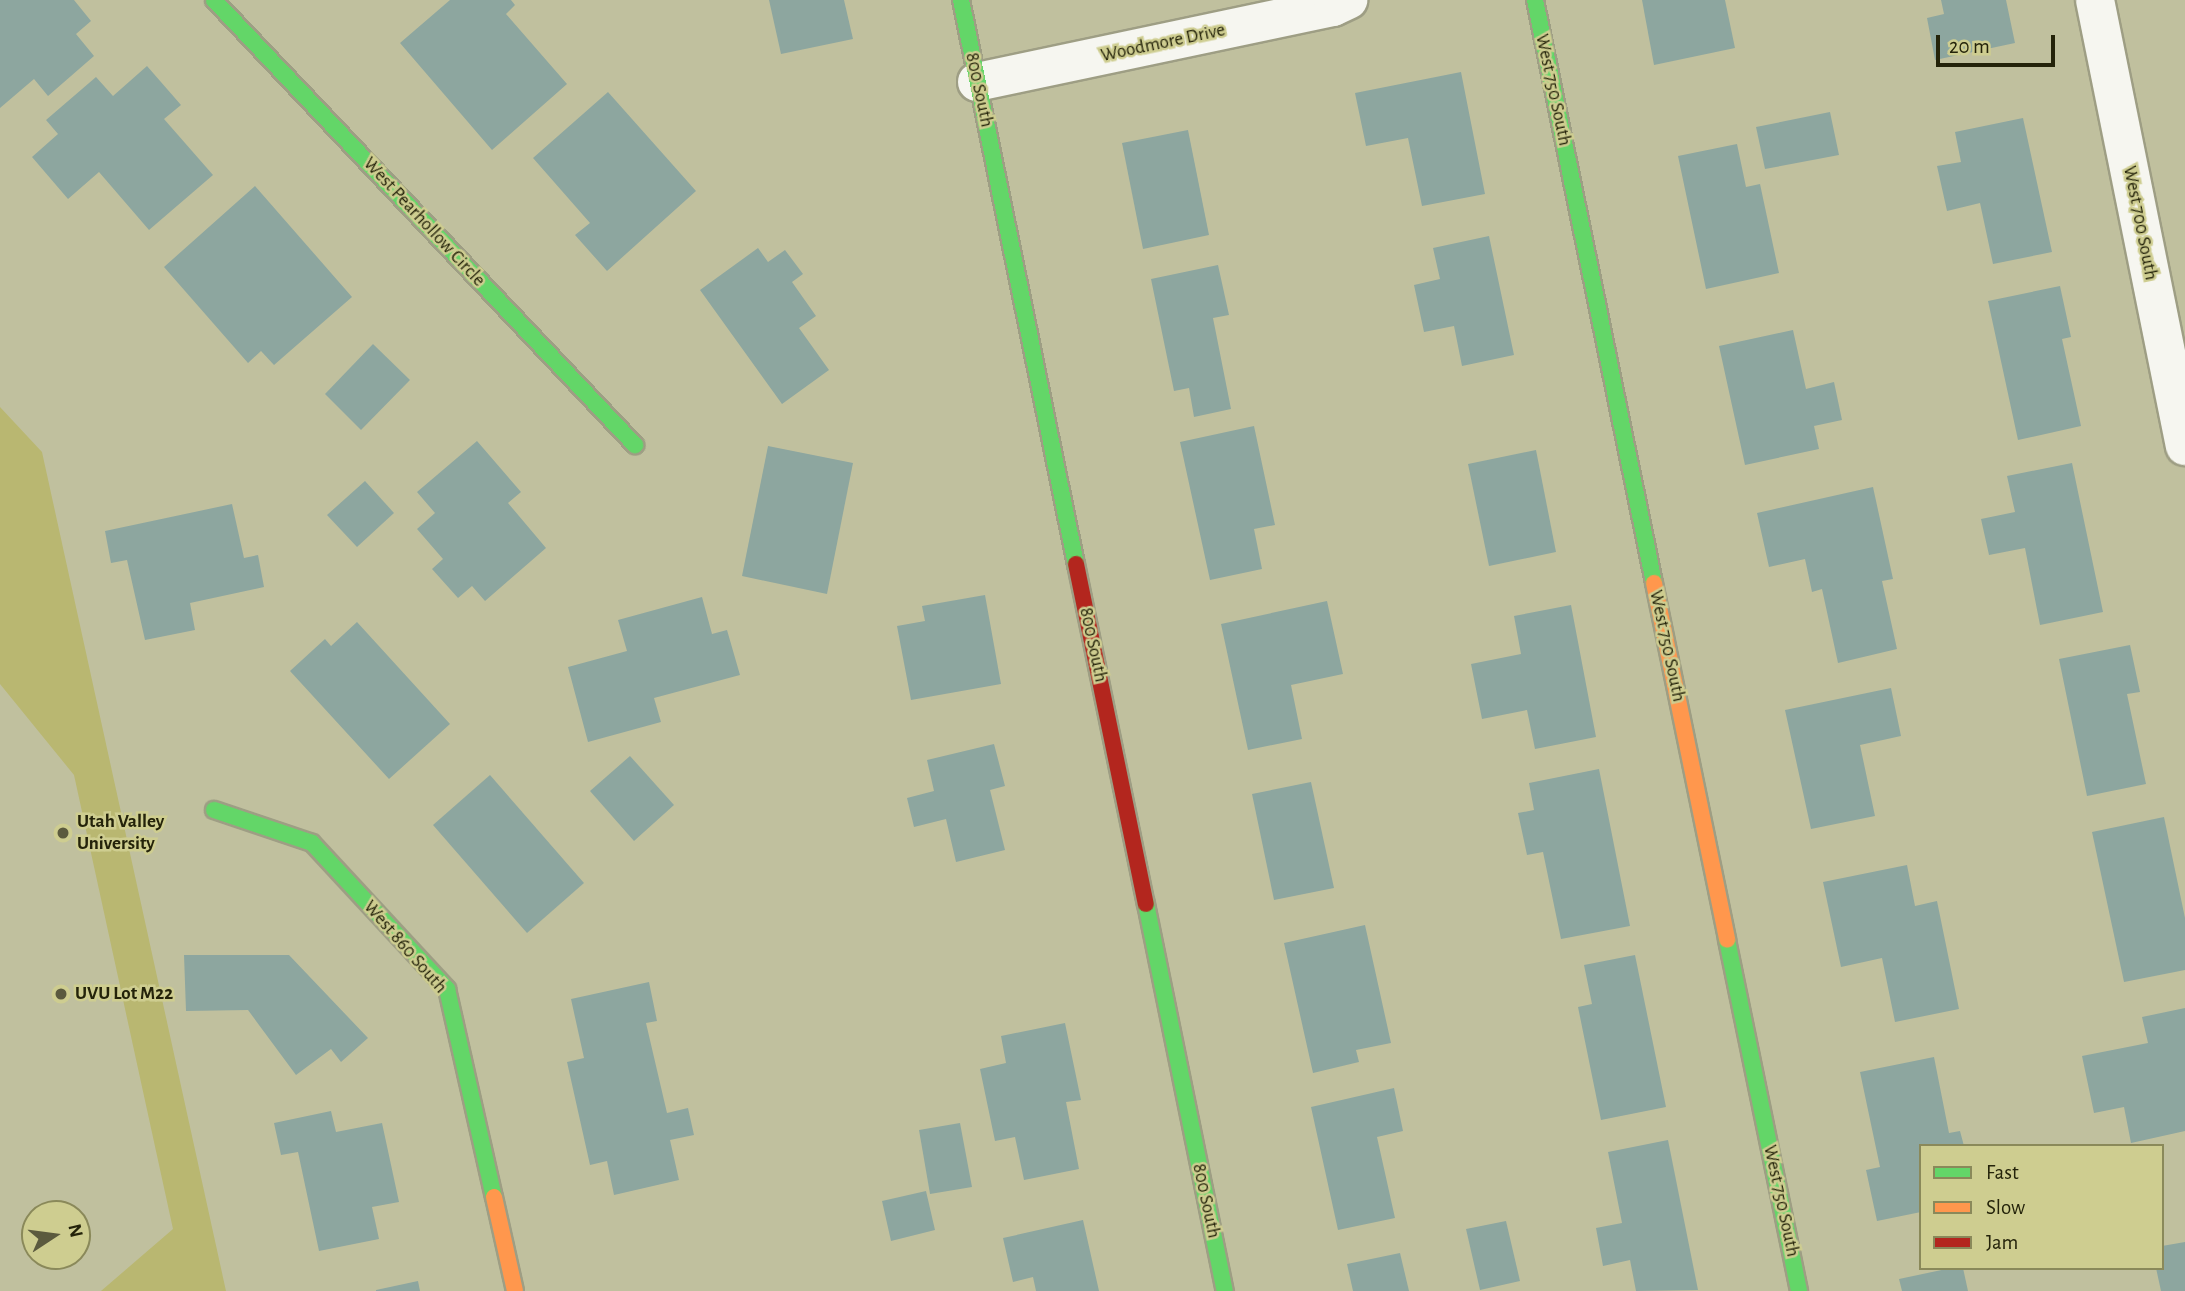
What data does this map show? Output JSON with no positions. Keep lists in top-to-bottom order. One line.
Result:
{"streets":{"street":["Woodmore Drive","800 South","West 750 South","West Pearhollow Circle","West 700 South","West 860 South"]},"crossings":[["Woodmore Drive","800 South"]],"places":["Utah Valley University","UVU Lot M22"],"legend":["Fast","Slow","Jam"],"scale_bar":"20 m","north":"right"}
